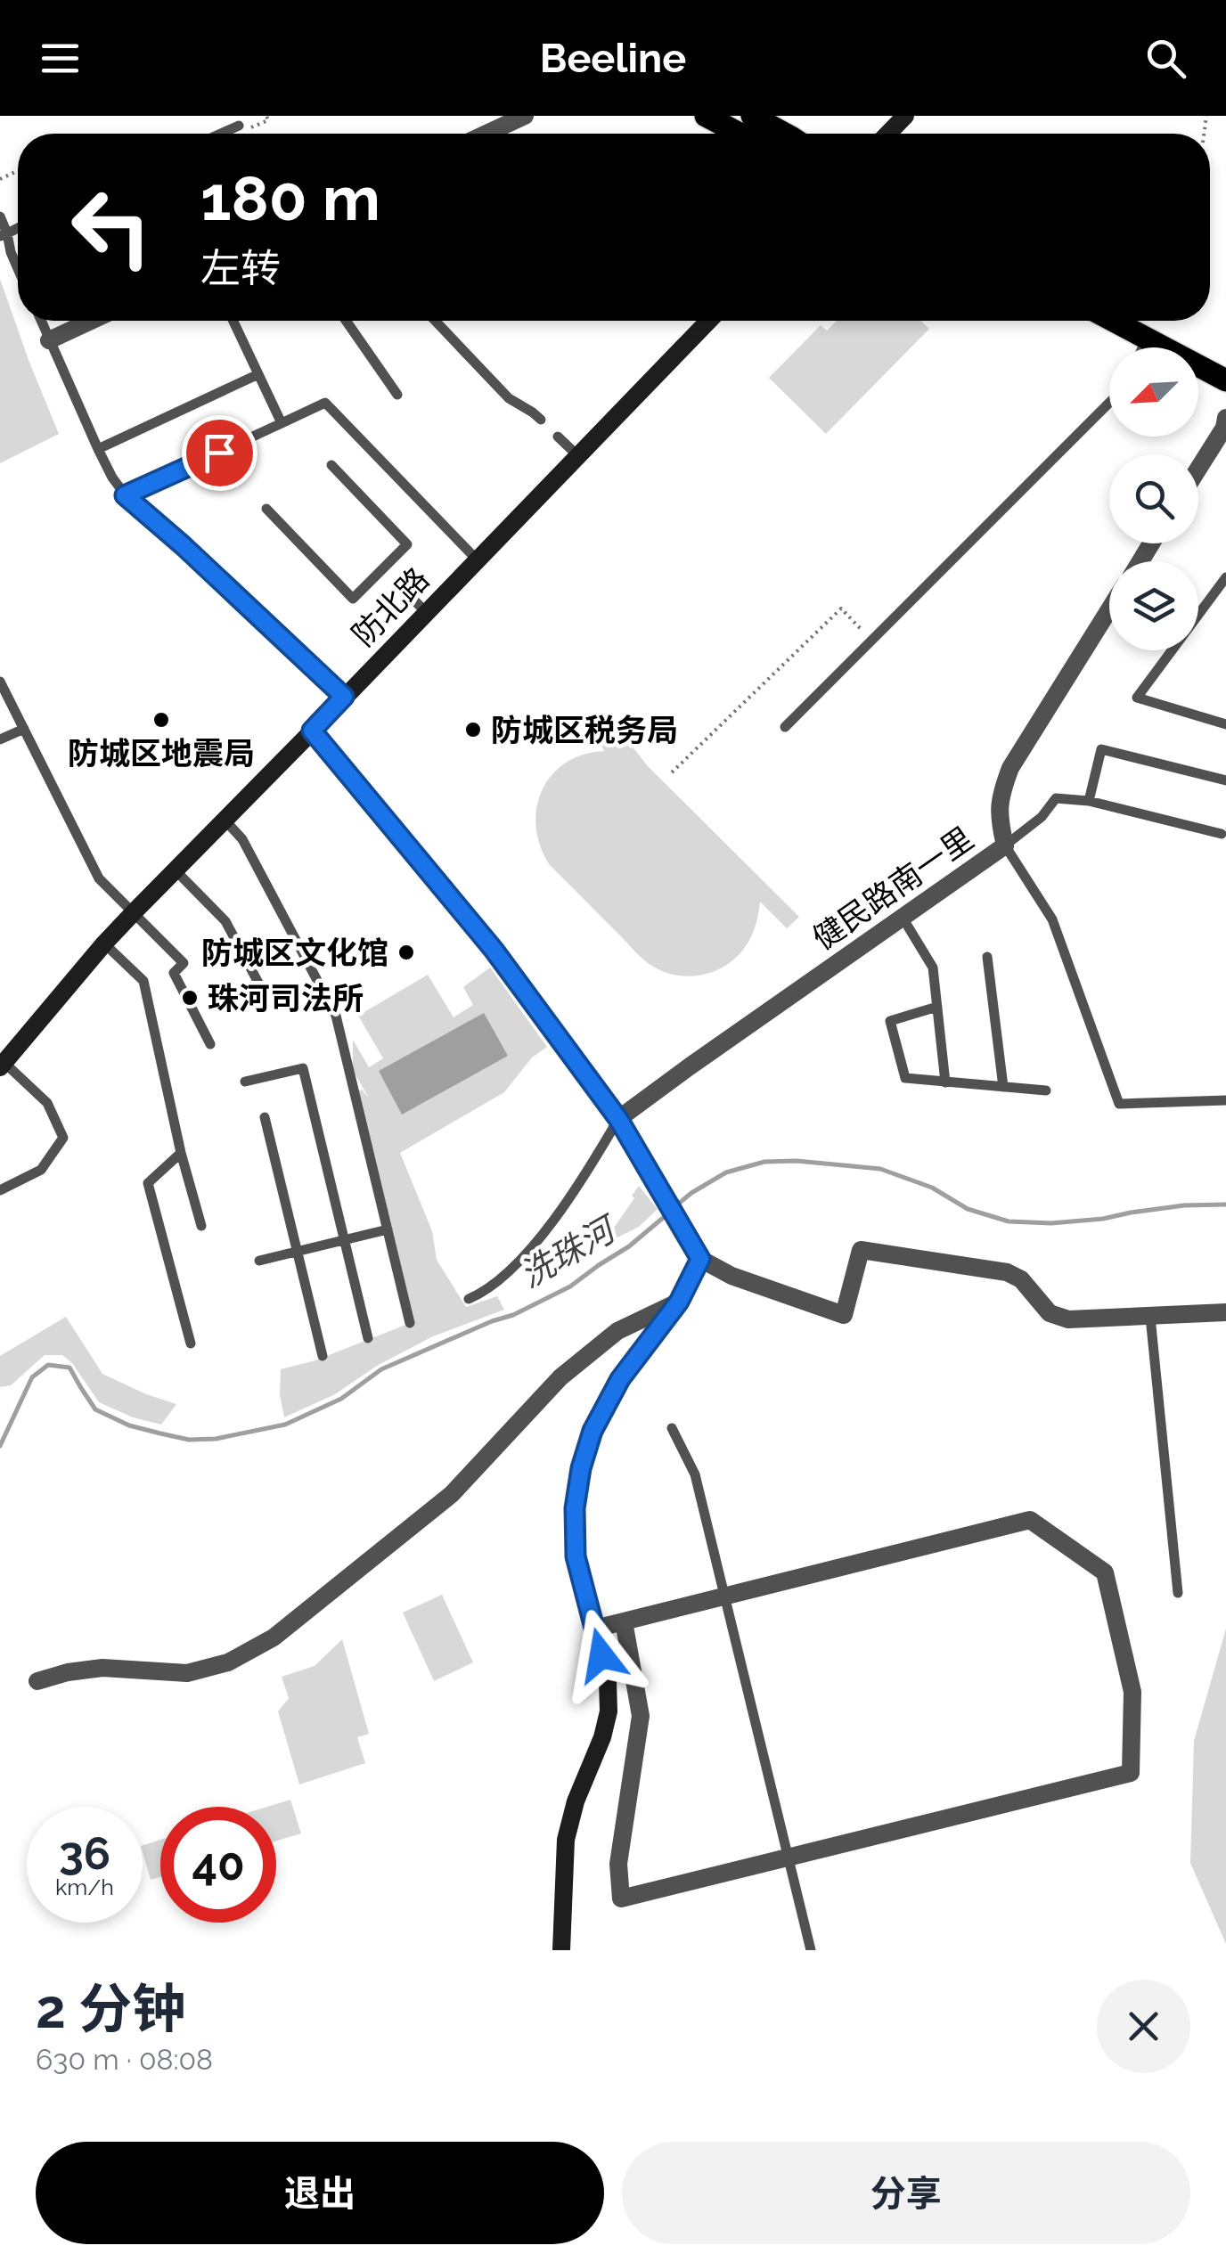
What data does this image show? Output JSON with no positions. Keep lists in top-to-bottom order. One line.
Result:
{"streets":{"street":["防北路","健民路南一里"]},"water":["洗珠河"],"places":["防城区地震局","防城区税务局","防城区文化馆","珠河司法所"],"north":"bottom left","page":{"header":"Beeline","turn":["180 m","左转"],"speed":"36 km/h","limit":"40","heading":["2 分钟","630 m · 08:08"],"buttons":["退出","分享"]}}
